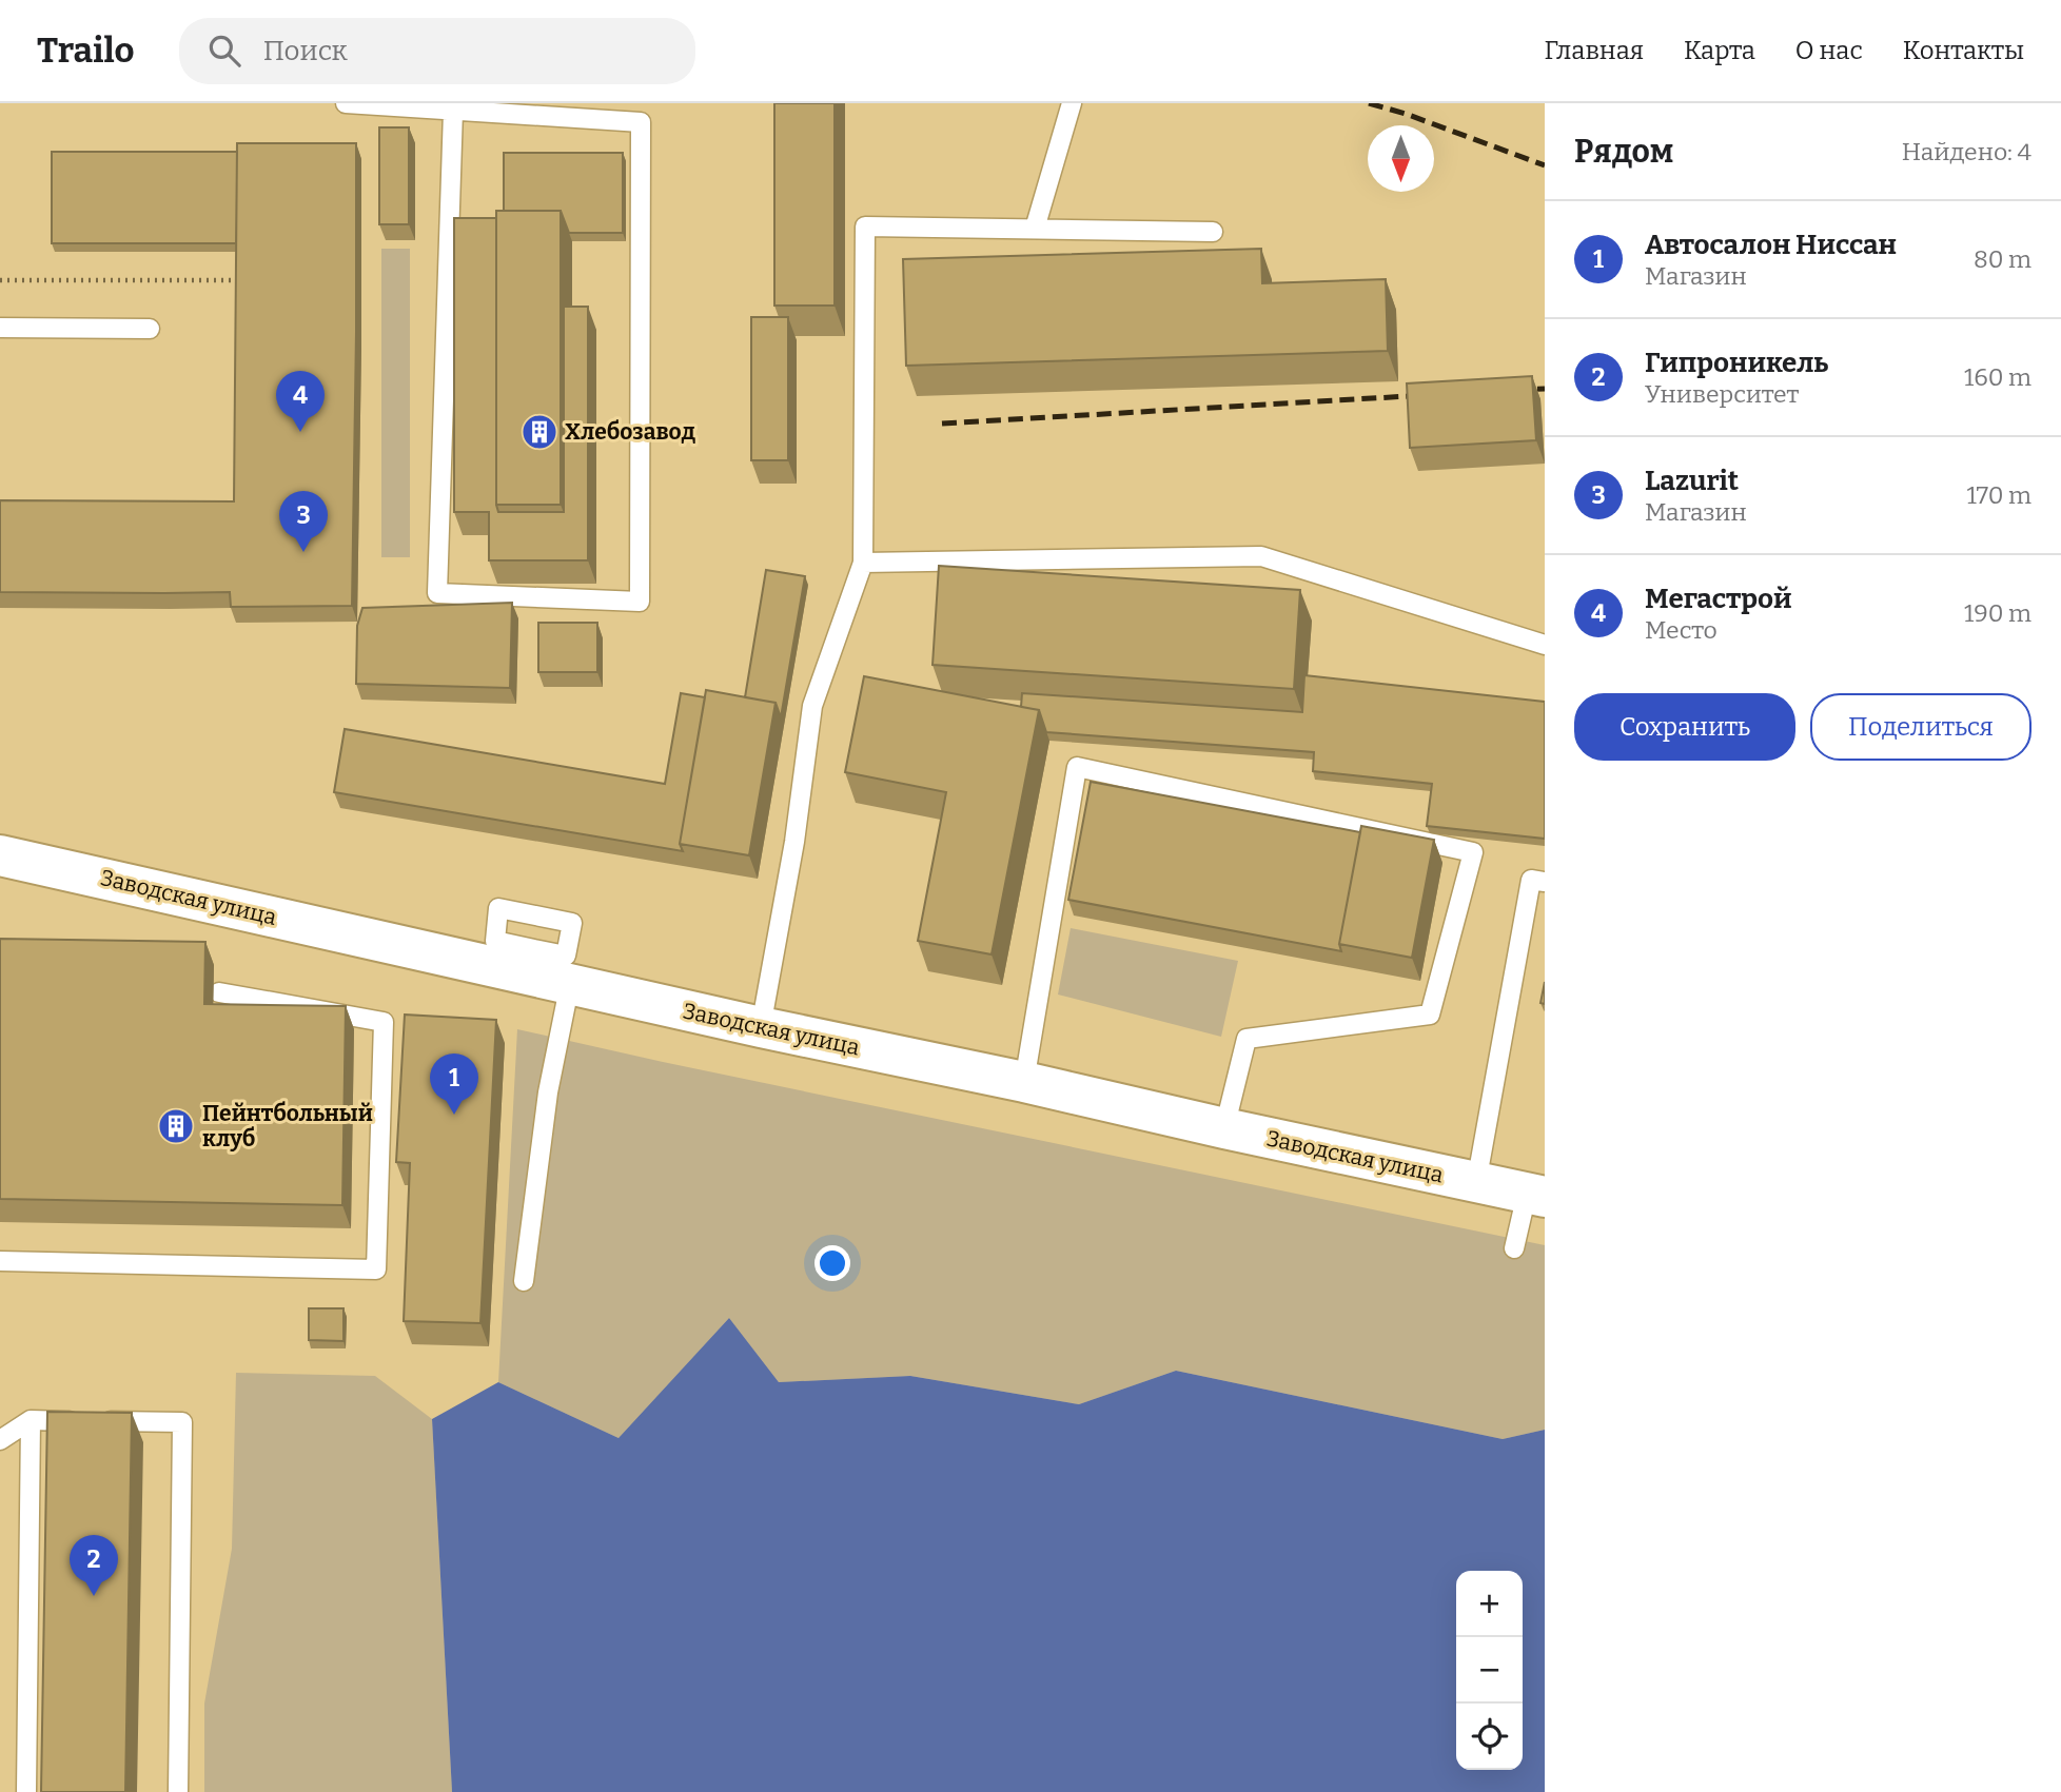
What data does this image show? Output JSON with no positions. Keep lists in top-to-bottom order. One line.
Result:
{"streets":{"main road":["Заводская улица"]},"places":{"building":["Хлебозавод","Пейнтбольный клуб"]},"north":"bottom","page":{"header":"Trailo","search":"Поиск","nav":["Главная","Карта","О нас","Контакты"],"heading":["Рядом","Найдено: 4"],"list":[{"mark":"1","name":"Автосалон Ниссан","note":"Магазин","value":"80 m"},{"mark":"2","name":"Гипроникель","note":"Университет","value":"160 m"},{"mark":"3","name":"Lazurit","note":"Магазин","value":"170 m"},{"mark":"4","name":"Мегастрой","note":"Место","value":"190 m"}],"pins":["4","3","1","2"],"buttons":["Сохранить","Поделиться"],"map_buttons":["+","−"]}}
